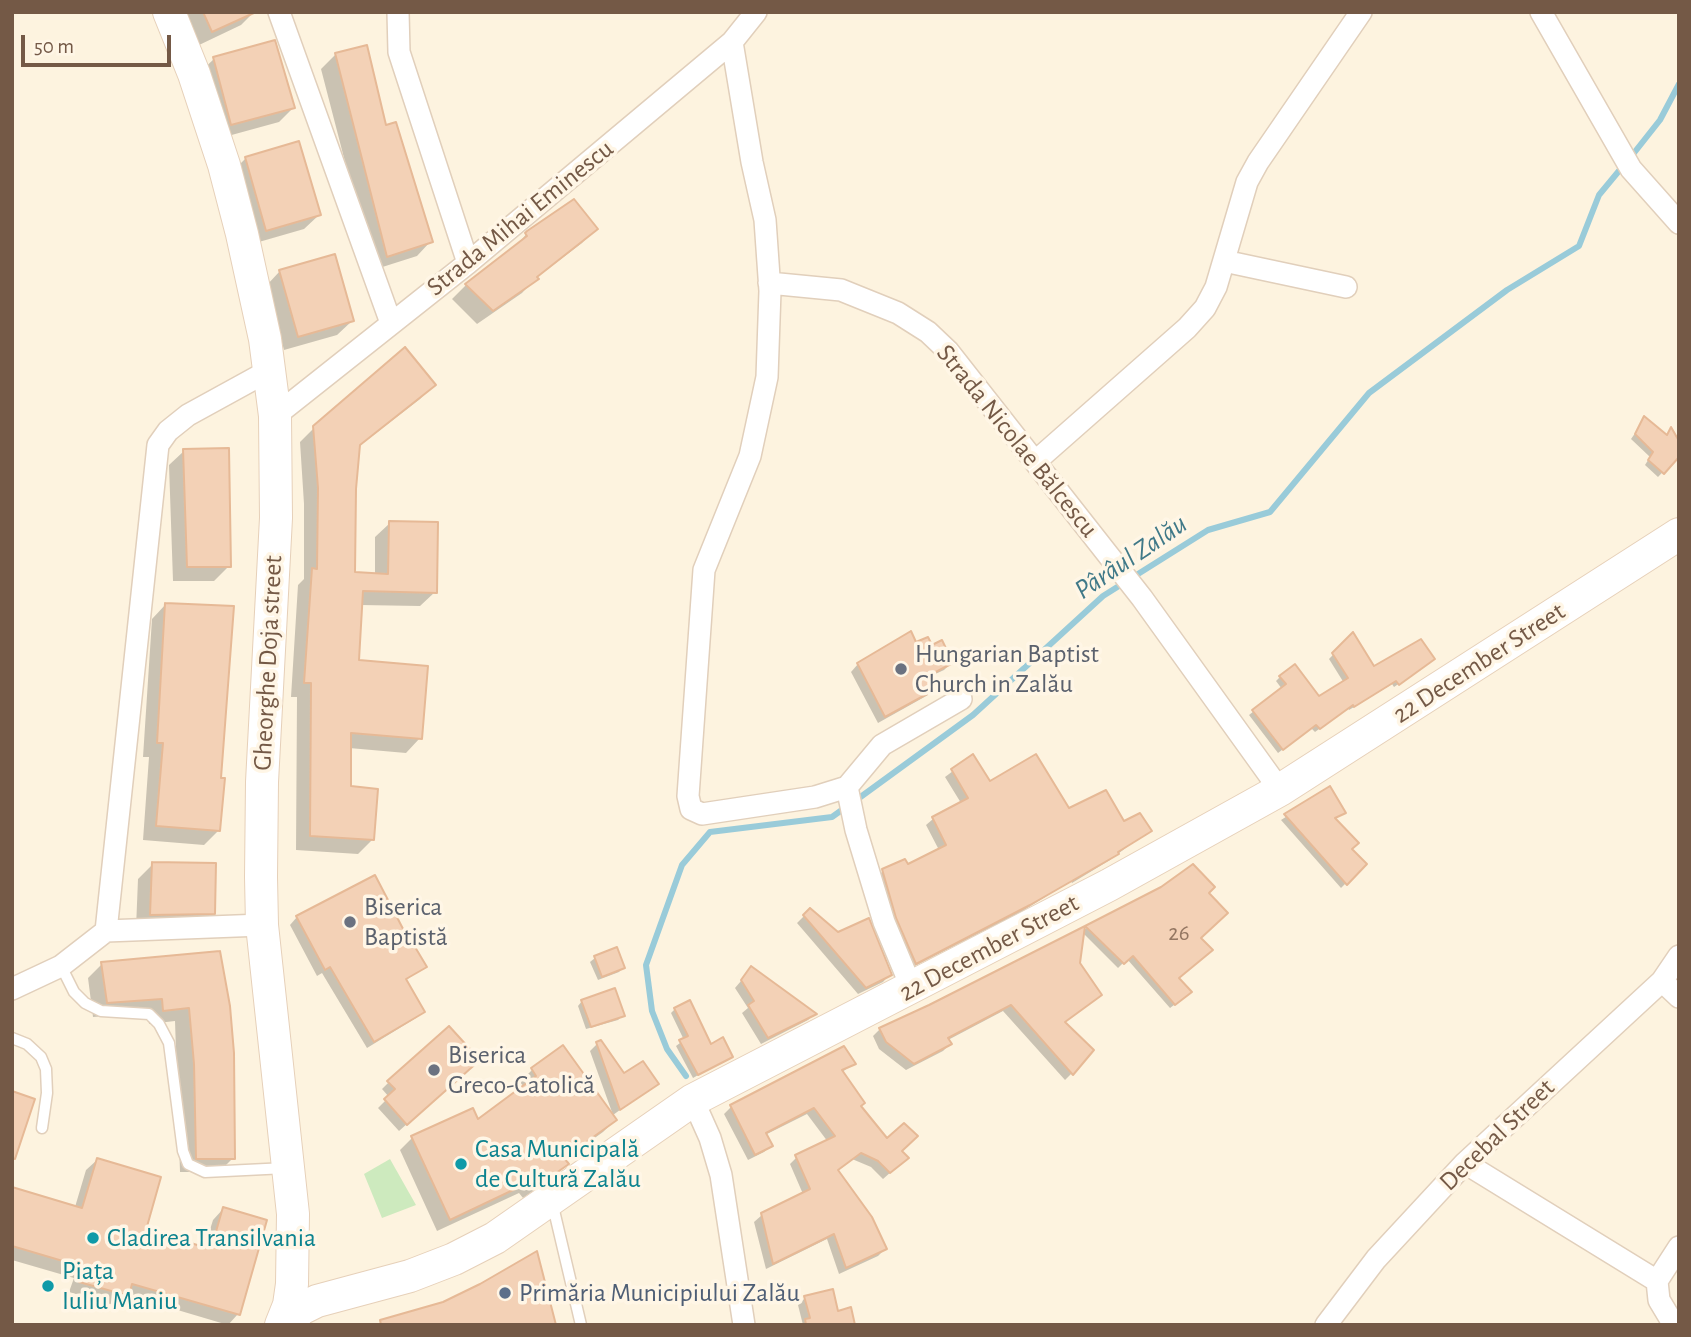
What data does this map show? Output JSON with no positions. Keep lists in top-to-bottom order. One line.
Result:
{"streets":{"main road":["Gheorghe Doja street","22 December Street"],"street":["Strada Mihai Eminescu","Strada Nicolae Bălcescu","Decebal Street"]},"crossings":[["Strada Mihai Eminescu","Gheorghe Doja street"],["Strada Nicolae Bălcescu","22 December Street"],["Gheorghe Doja street","22 December Street"]],"water":["Pârâul Zalău"],"places":["Hungarian Baptist Church in Zalău","Biserica Baptistă","Biserica Greco-Catolică","Casa Municipală de Cultură Zalău","Cladirea Transilvania","Piața Iuliu Maniu","Primăria Municipiului Zalău"],"house_numbers":["26"],"scale_bar":"50 m"}
